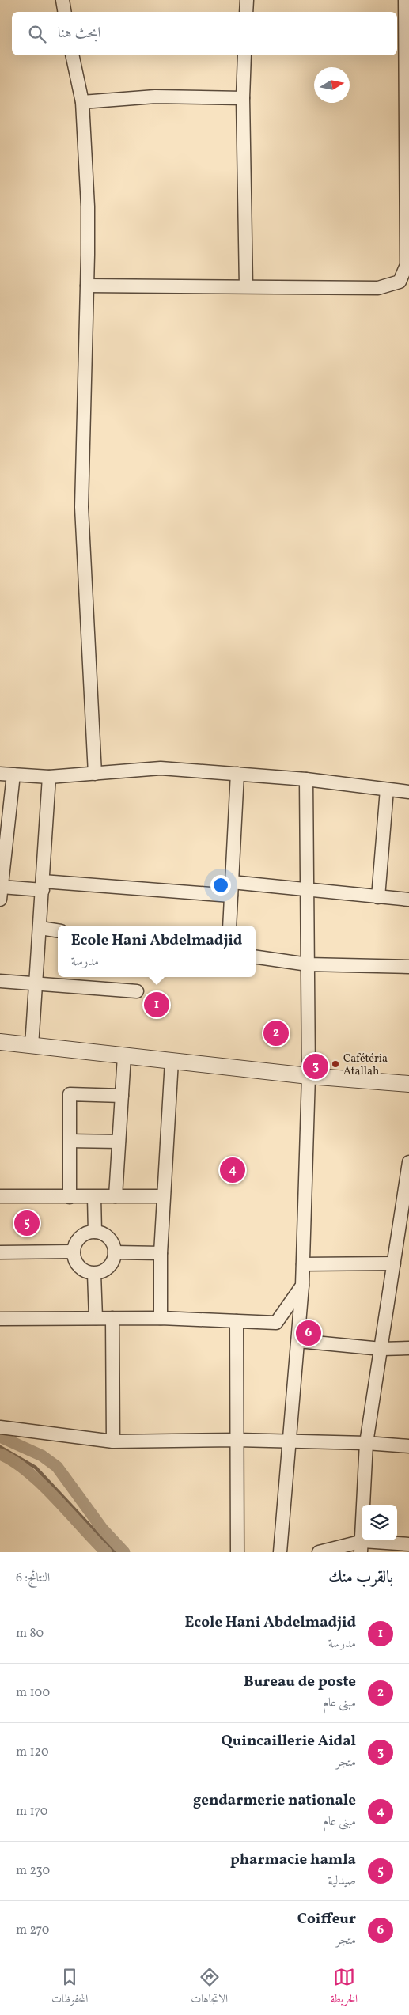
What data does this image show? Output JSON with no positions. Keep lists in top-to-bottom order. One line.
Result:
{"places":["Cafétéria Atallah"],"north":"right","page":{"search":"ابحث هنا","popup":["Ecole Hani Abdelmadjid","مدرسة"],"pins":["1","2","3","4","5","6"],"heading":["بالقرب منك","النتائج: 6"],"list":[{"mark":"1","name":"Ecole Hani Abdelmadjid","note":"مدرسة","value":"80 m"},{"mark":"2","name":"Bureau de poste","note":"مبنى عام","value":"100 m"},{"mark":"3","name":"Quincaillerie Aidal","note":"متجر","value":"120 m"},{"mark":"4","name":"gendarmerie nationale","note":"مبنى عام","value":"170 m"},{"mark":"5","name":"pharmacie hamla","note":"صيدلية","value":"230 m"},{"mark":"6","name":"Coiffeur","note":"متجر","value":"270 m"}],"nav":["الخريطة","الاتجاهات","المحفوظات"]}}
